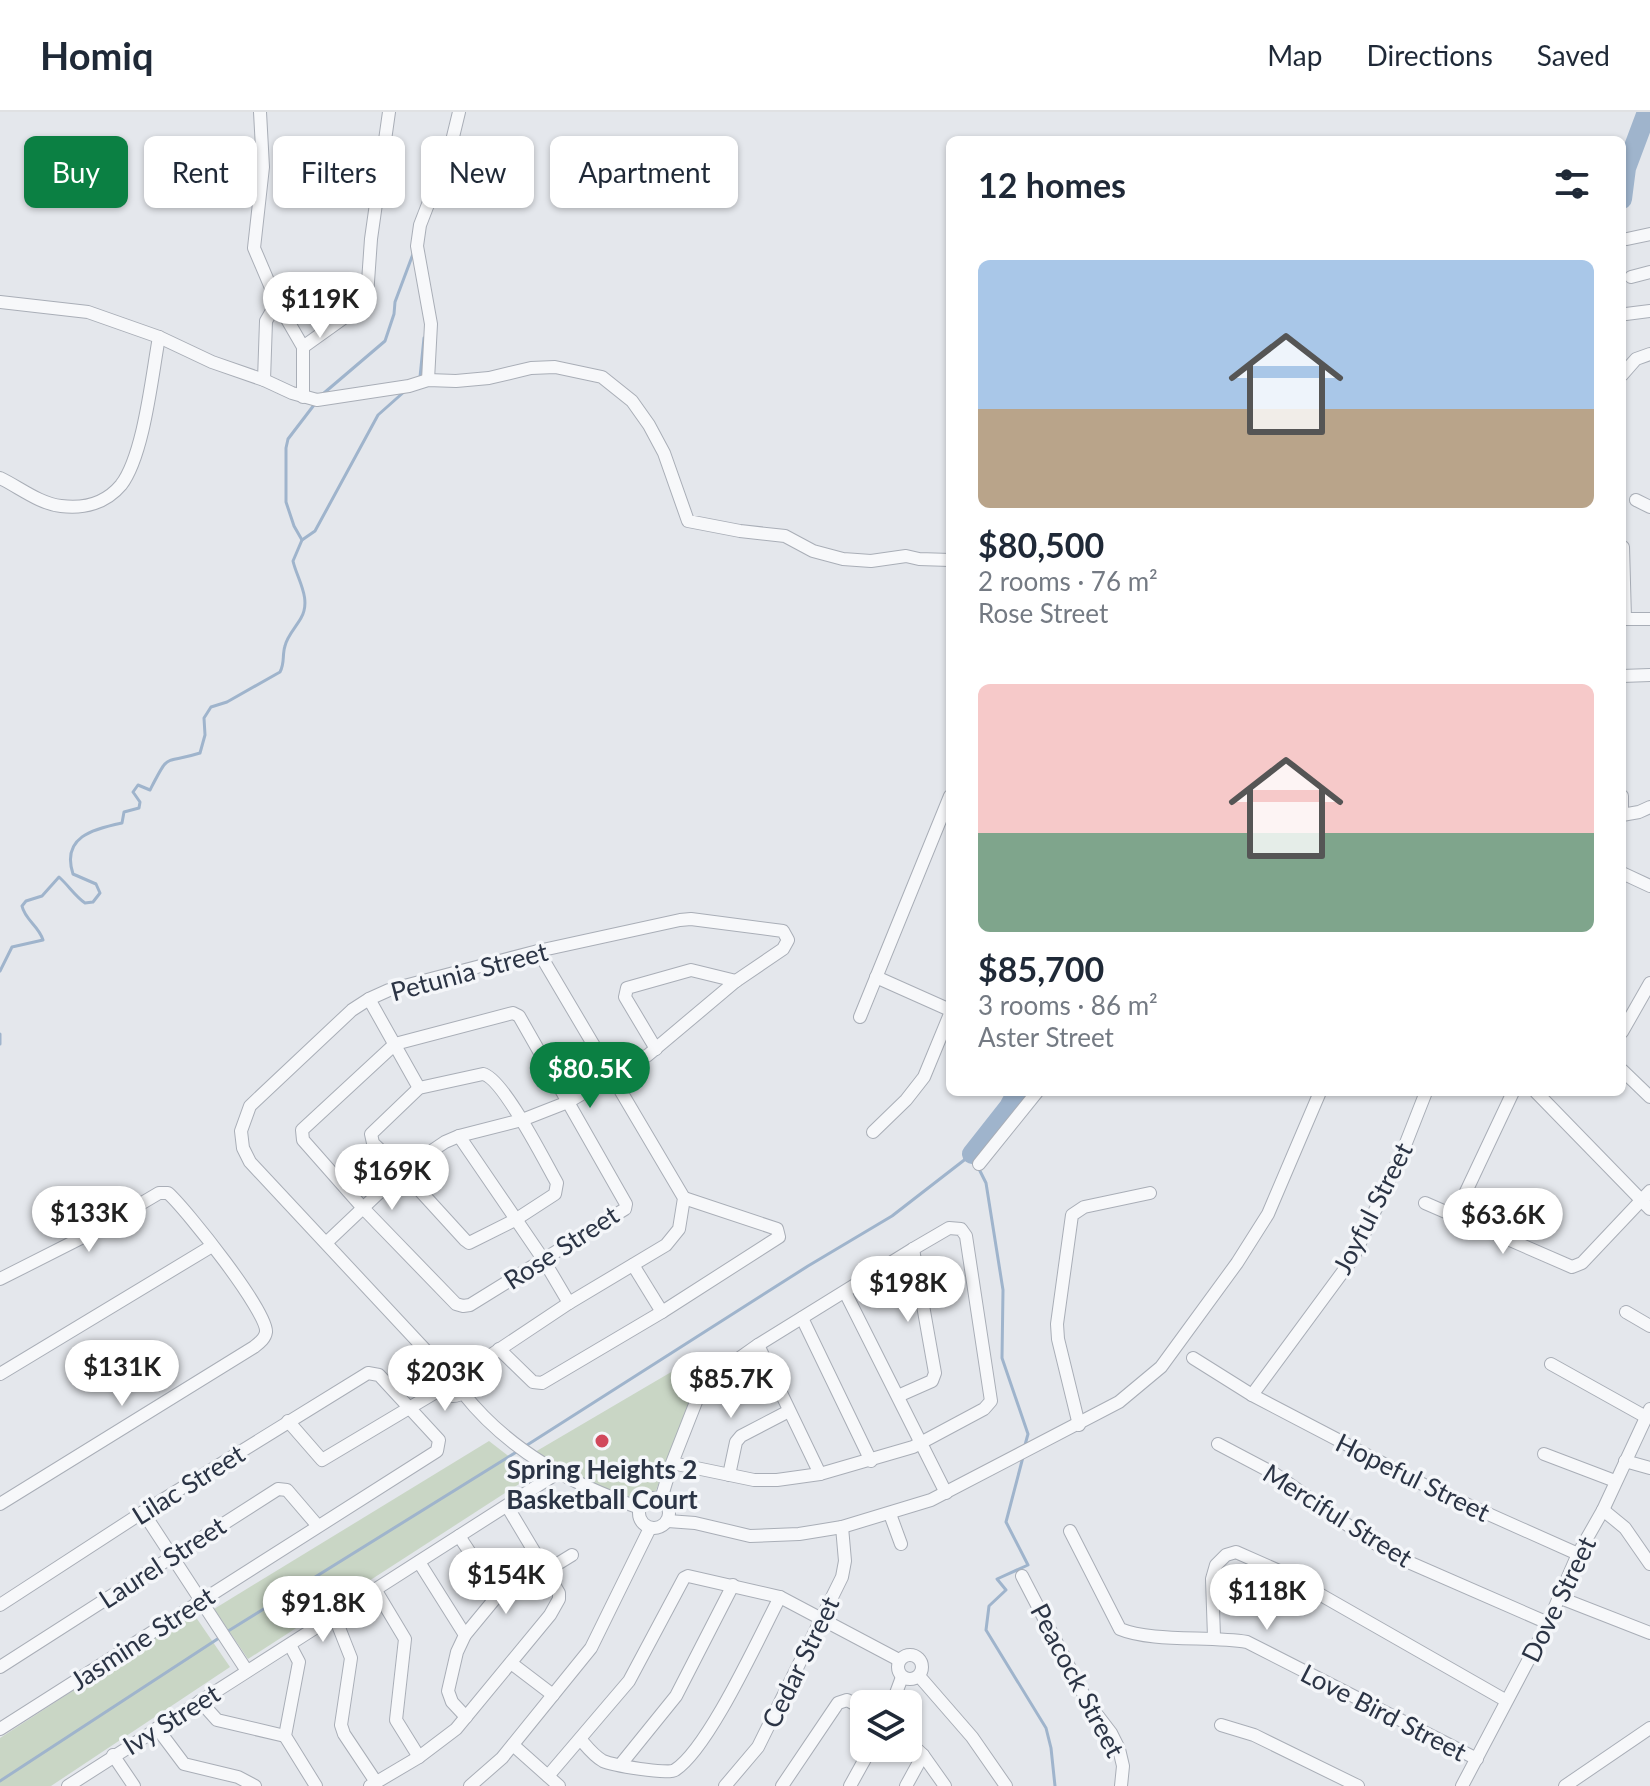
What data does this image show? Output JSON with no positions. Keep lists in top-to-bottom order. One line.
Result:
{"streets":{"street":["Petunia Street","Joyful Street","Rose Street","Hopeful Street","Lilac Street","Merciful Street","Laurel Street","Dove Street","Jasmine Street","Cedar Street","Peacock Street","Love Bird Street","Ivy Street"]},"crossings":[["Joyful Street","Hopeful Street"],["Hopeful Street","Dove Street"],["Lilac Street","Jasmine Street"],["Merciful Street","Dove Street"],["Laurel Street","Jasmine Street"],["Dove Street","Love Bird Street"]],"places":["Spring Heights 2 Basketball Court"],"page":{"header":"Homiq","nav":["Map","Directions","Saved"],"chip":["Buy","Rent","Filters","New","Apartment"],"heading":"12 homes","list":[{"name":"$80,500","note":"2 rooms · 76 m² · Rose Street"},{"name":"$85,700","note":"3 rooms · 86 m² · Aster Street"}],"price":["$119K","$80.5K","$169K","$133K","$63.6K","$198K","$131K","$203K","$85.7K","$154K","$118K","$91.8K"]}}
